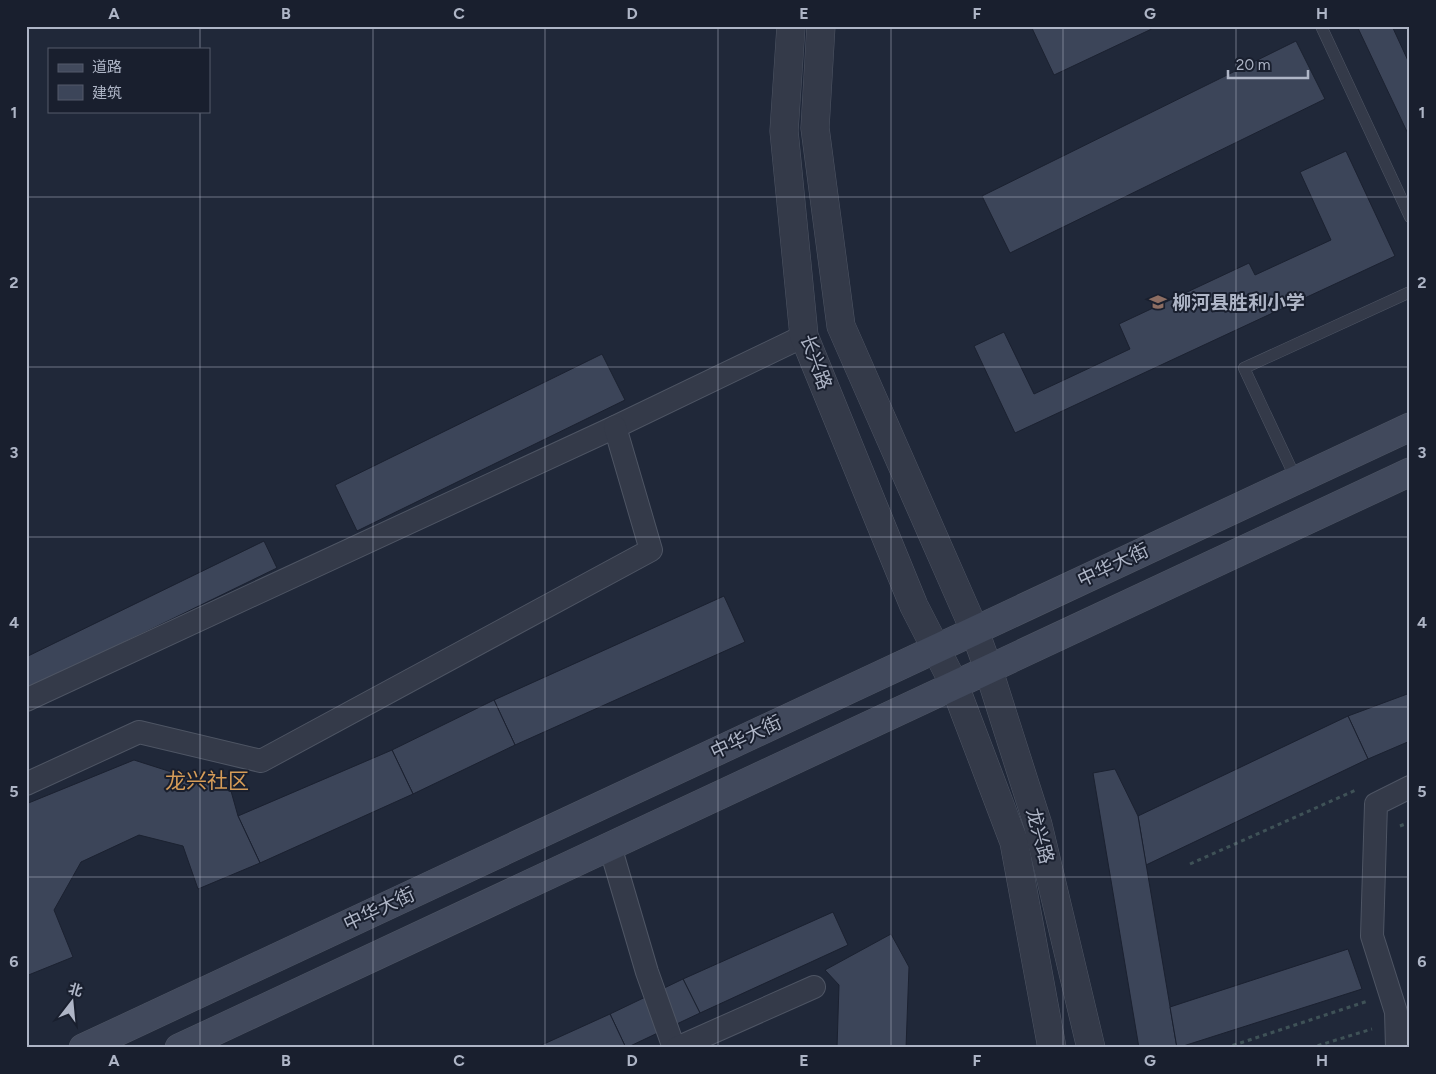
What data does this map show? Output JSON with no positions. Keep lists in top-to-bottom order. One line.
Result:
{"streets":{"main road":["中华大街"],"street":["长兴路","龙兴路"]},"crossings":[["长兴路","中华大街"],["长兴路","龙兴路"],["中华大街","龙兴路"]],"districts":["龙兴社区"],"places":{"school or university":["柳河县胜利小学"]},"legend":["道路","建筑"],"scale_bar":"20 m","north":"top","grid":{"columns":["A","B","C","D","E","F","G","H"],"rows":["1","2","3","4","5","6"]}}
